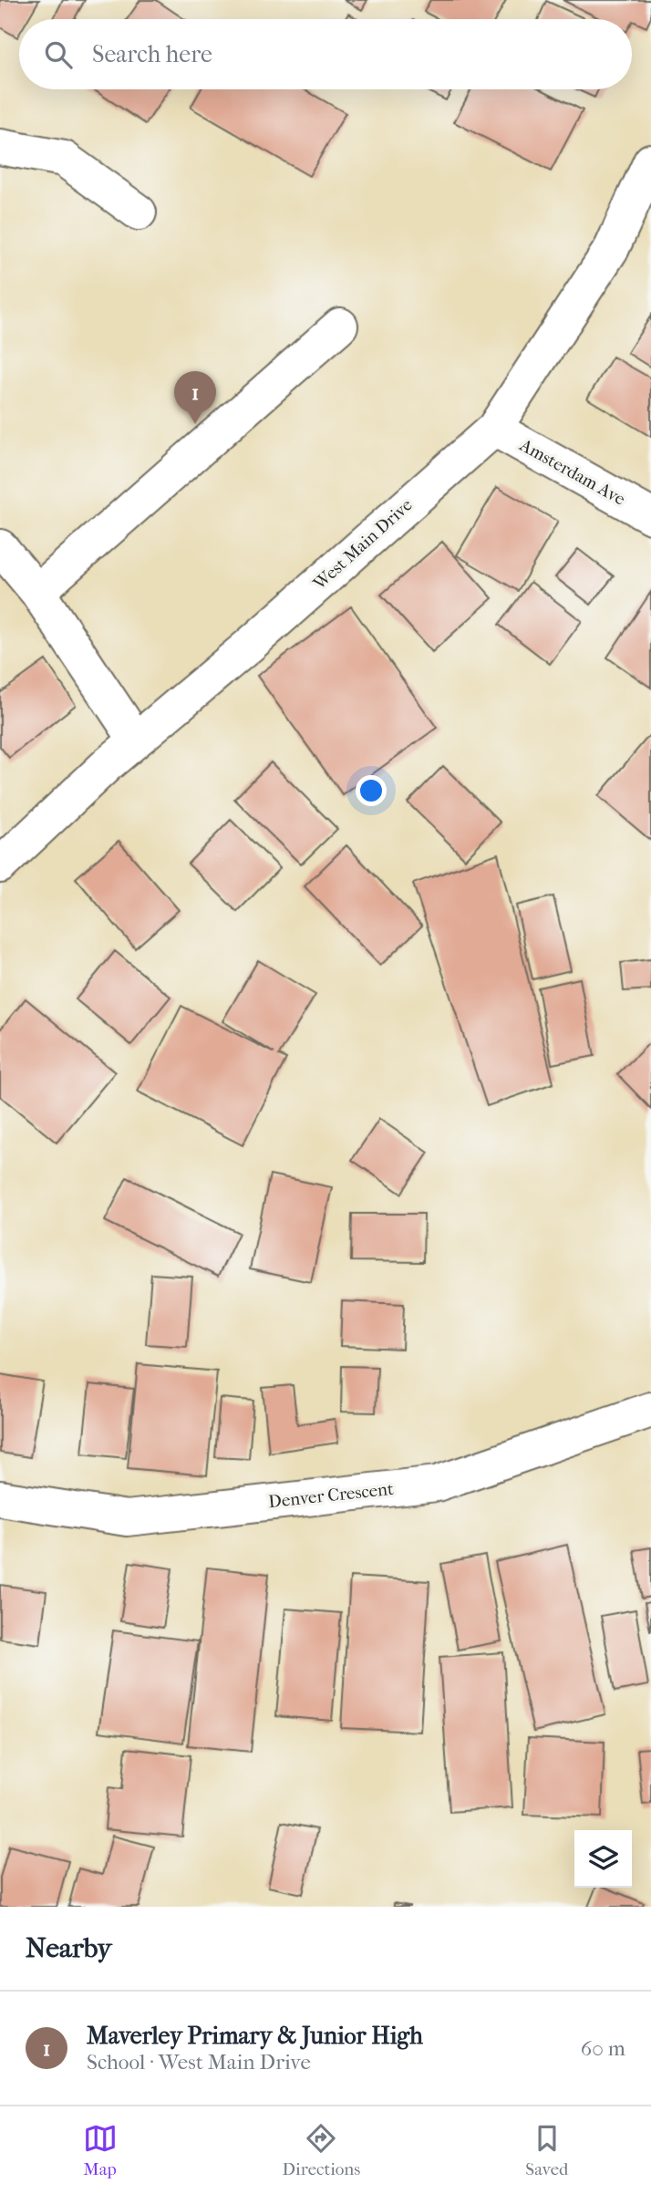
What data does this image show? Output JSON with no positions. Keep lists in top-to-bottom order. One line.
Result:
{"streets":{"street":["Amsterdam Ave","West Main Drive","Denver Crescent"]},"crossings":[["Amsterdam Ave","West Main Drive"]],"page":{"search":"Search here","pins":"1","heading":"Nearby","list":[{"mark":"1","name":"Maverley Primary & Junior High","note":"School · West Main Drive","value":"60 m"}],"nav":["Map","Directions","Saved"]}}
